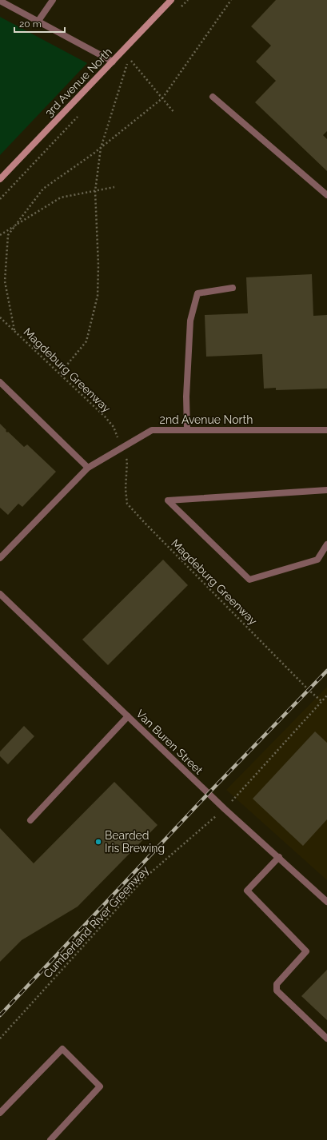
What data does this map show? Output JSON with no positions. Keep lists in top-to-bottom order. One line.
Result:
{"streets":{"street":["3rd Avenue North","2nd Avenue North","Van Buren Street"],"path":["Magdeburg Greenway","Cumberland River Greenway"]},"crossings":[["Magdeburg Greenway","Cumberland River Greenway"],["Van Buren Street","Cumberland River Greenway"]],"places":["Bearded Iris Brewing"],"scale_bar":"20 m"}
